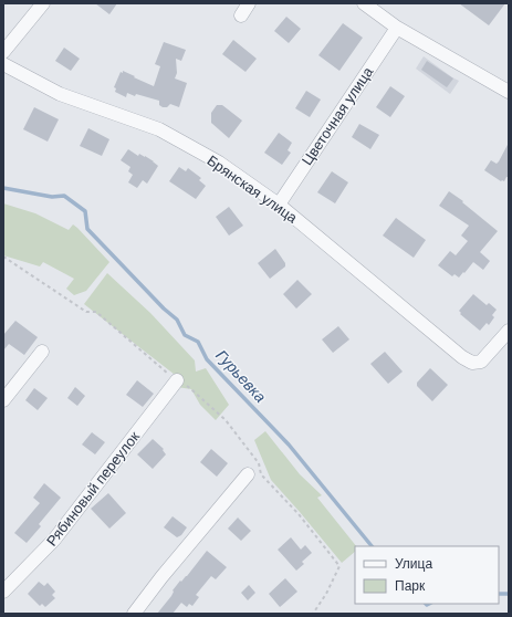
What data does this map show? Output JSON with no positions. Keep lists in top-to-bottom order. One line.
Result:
{"streets":{"street":["Цветочная улица","Брянская улица","Рябиновый переулок"]},"crossings":[["Цветочная улица","Брянская улица"]],"water":["Гурьевка"],"legend":["Улица","Парк"]}
